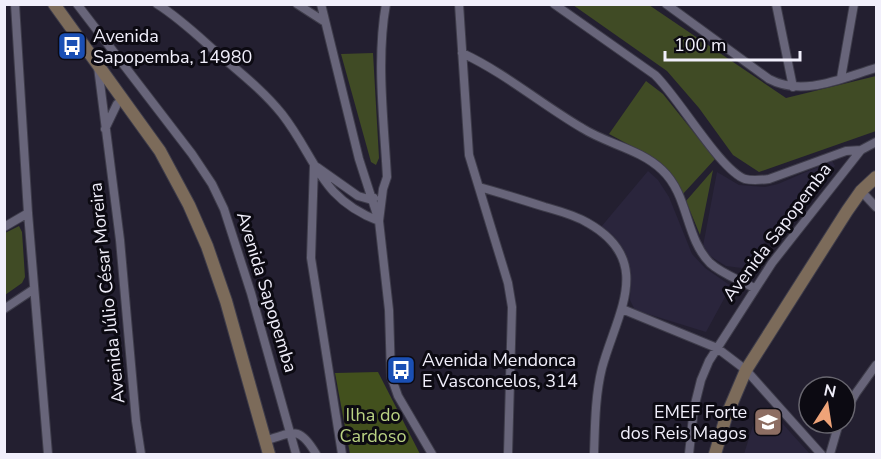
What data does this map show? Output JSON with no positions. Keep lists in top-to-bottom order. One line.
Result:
{"streets":{"street":["Avenida Sapopemba","Avenida Júlio César Moreira"]},"parks":["Ilha do Cardoso"],"places":{"bus stop":["Avenida Sapopemba, 14980","Avenida Mendonca E Vasconcelos, 314"],"school or university":["EMEF Forte dos Reis Magos"]},"scale_bar":"100 m","north":"top"}
